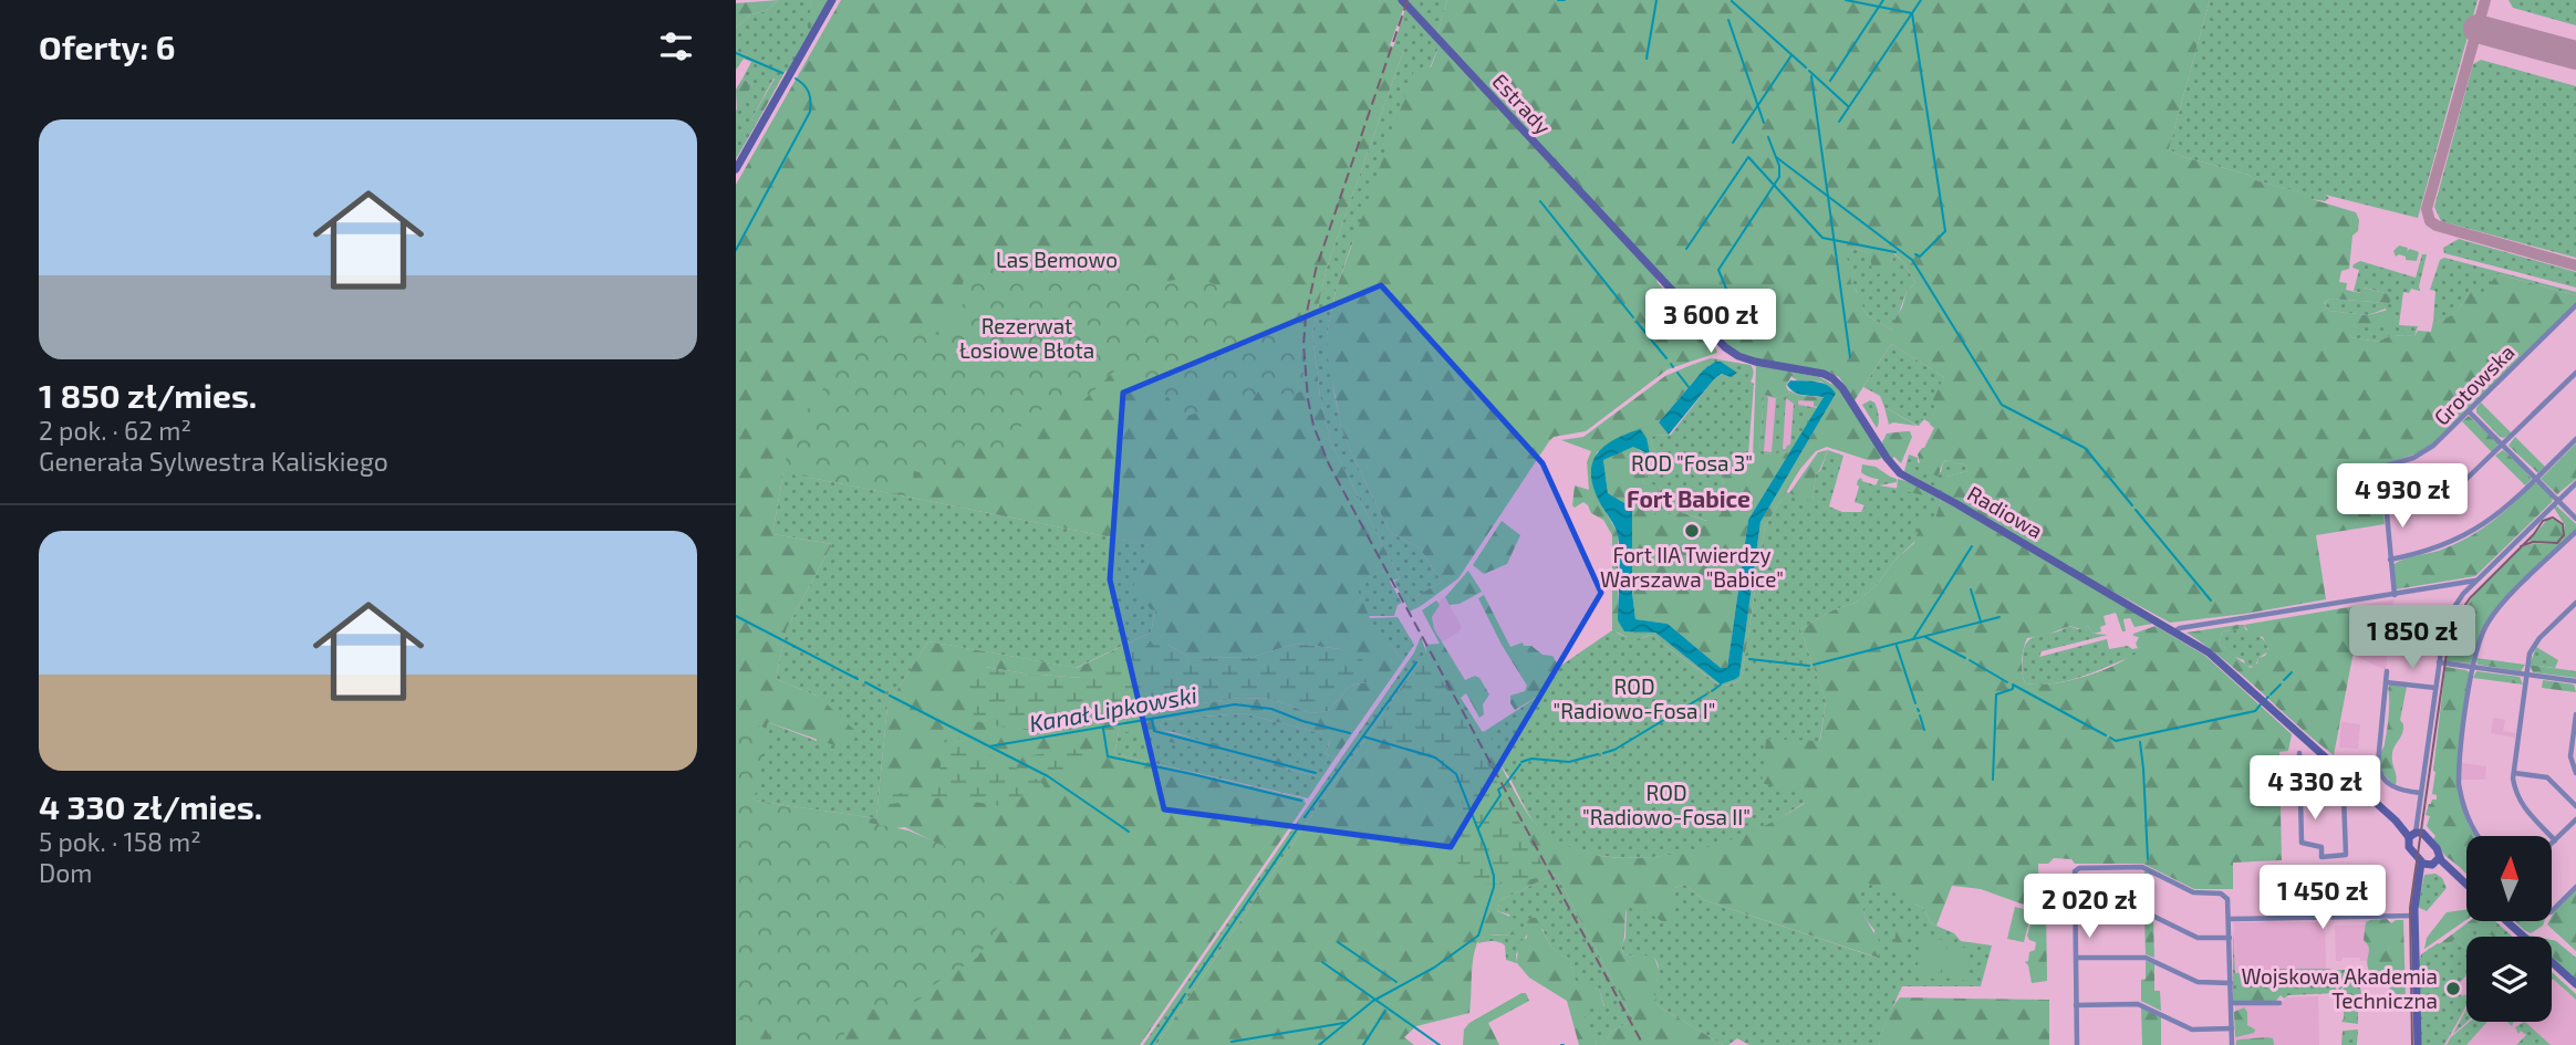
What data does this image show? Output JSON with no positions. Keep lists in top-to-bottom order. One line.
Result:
{"streets":{"main road":["Estrady","Radiowa"],"street":["Grotowska"]},"crossings":[["Estrady","Radiowa"]],"districts":["Fort Babice"],"water":["Kanał Lipkowski"],"parks":["Las Bemowo","Rezerwat Łosiowe Błota","ROD \"Fosa 3\"","ROD \"Radiowo-Fosa I\"","ROD \"Radiowo-Fosa II\""],"places":["Fort IIA Twierdzy Warszawa \"Babice\"","Wojskowa Akademia Techniczna"],"north":"top","page":{"heading":"Oferty: 6","list":[{"name":"1 850 zł/mies.","note":"2 pok. · 62 m² · Generała Sylwestra Kaliskiego"},{"name":"4 330 zł/mies.","note":"5 pok. · 158 m² · Dom"}],"price":["3 600 zł","4 930 zł","1 850 zł","4 330 zł","1 450 zł","2 020 zł"]}}
